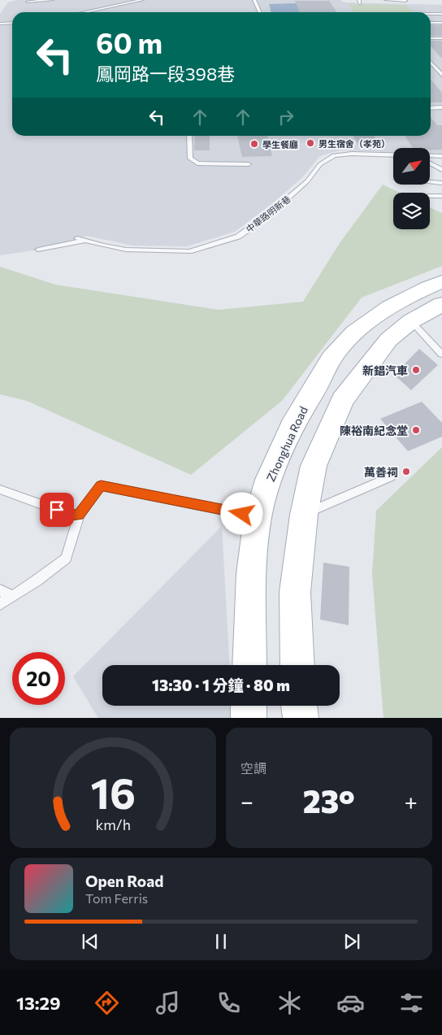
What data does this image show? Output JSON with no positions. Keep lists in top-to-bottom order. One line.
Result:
{"streets":{"main road":["Zhonghua Road"],"lane":["中華路明新巷"]},"places":["男生宿舍（孝苑）","學生餐廳","新錩汽車","陳裕南紀念堂","萬善祠"],"north":"top right","page":{"turn":["60 m","鳳岡路一段398巷"],"limit":"20","trip":"13:30 · 1 分鐘 · 80 m","tile":"空調","heat":["−","23°","+"],"song":["Open Road","Tom Ferris"],"tabs":"13:29","gauge":["16","km/h"]}}
